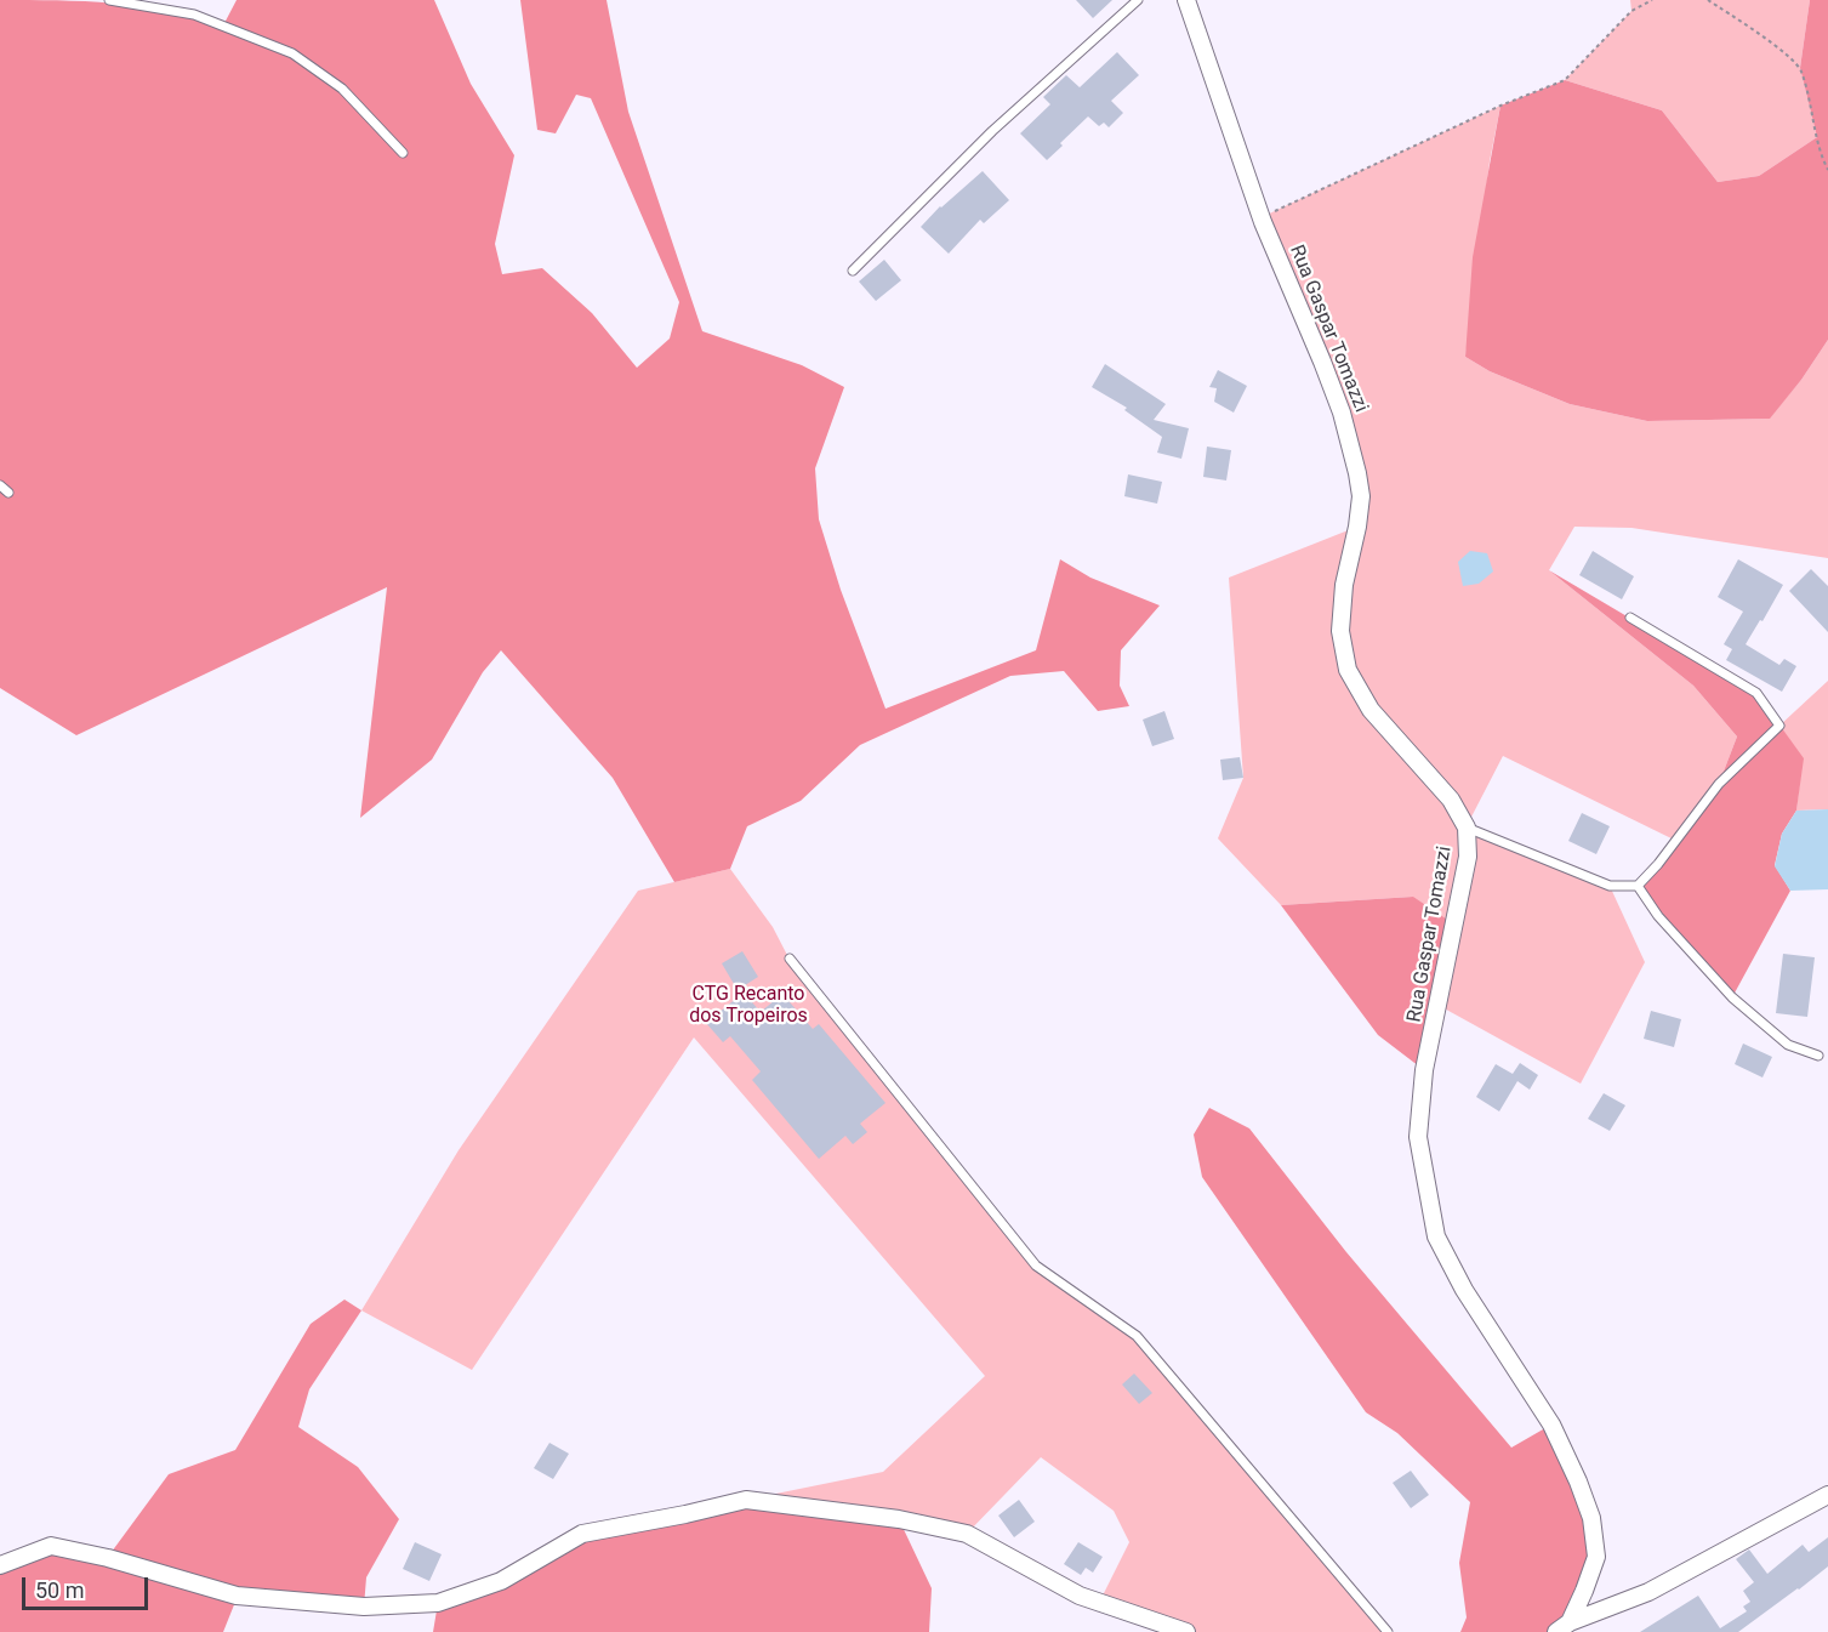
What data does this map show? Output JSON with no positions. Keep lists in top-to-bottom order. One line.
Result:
{"streets":{"street":["Rua Gaspar Tomazzi"]},"parks":["CTG Recanto dos Tropeiros"],"scale_bar":"50 m"}
